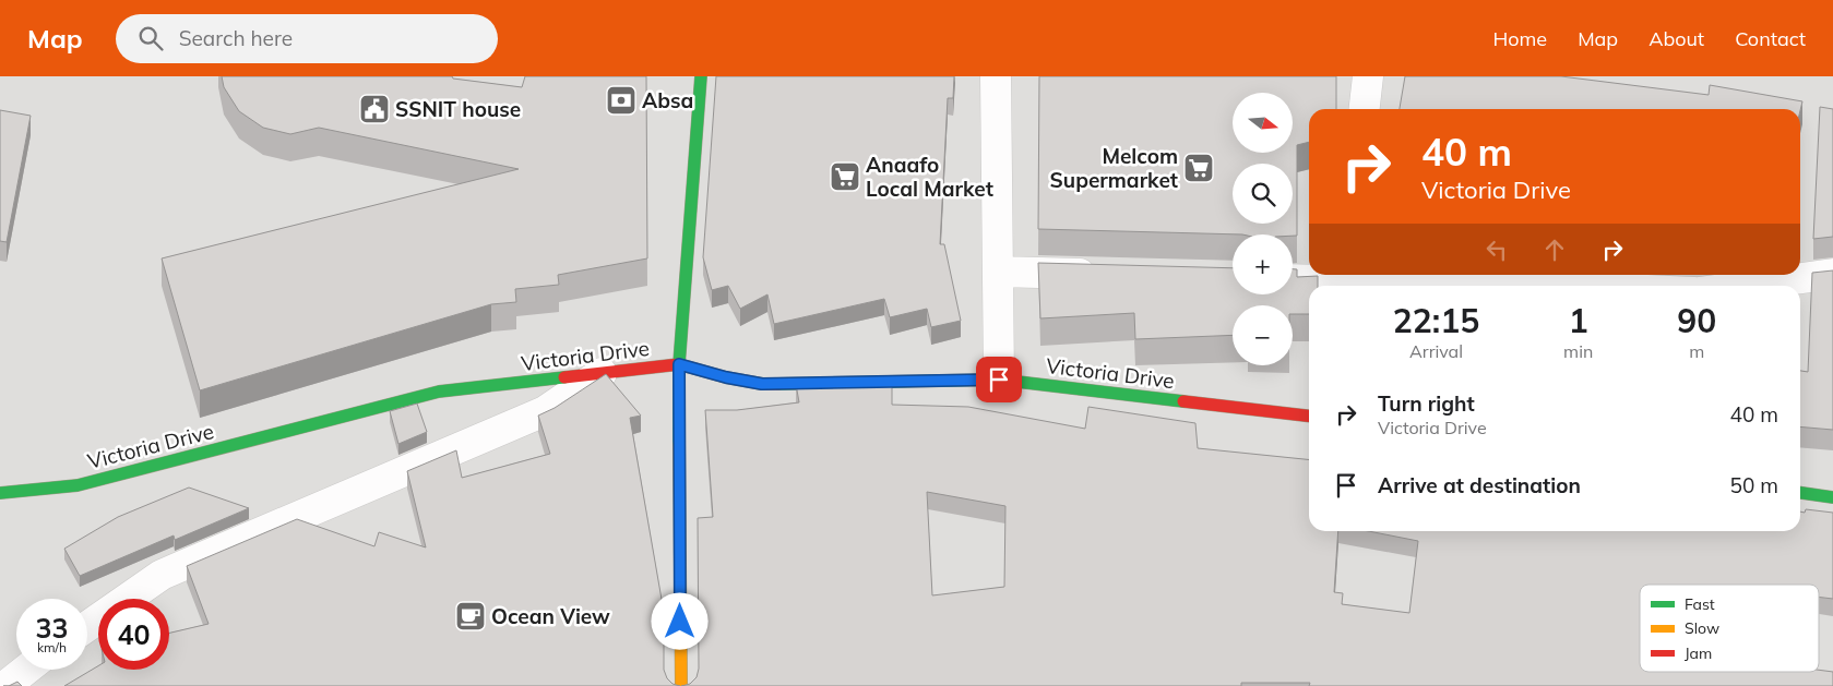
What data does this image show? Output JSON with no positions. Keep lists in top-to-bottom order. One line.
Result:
{"streets":{"street":["Victoria Drive"]},"places":{"bank":["Absa"],"public building":["SSNIT house"],"supermarket":["Melcom Supermarket","Anaafo Local Market"],"cafe":["Ocean View"]},"legend":["Fast","Slow","Jam"],"north":"right","page":{"header":"Map","search":"Search here","nav":["Home","Map","About","Contact"],"map_buttons":["+","−"],"turn":["40 m","Victoria Drive"],"eta":["22:15","Arrival","1","min","90","m"],"list":[{"name":"Turn right","note":"Victoria Drive","value":"40 m"},{"name":"Arrive at destination","value":"50 m"}],"speed":"33 km/h","limit":"40"}}
